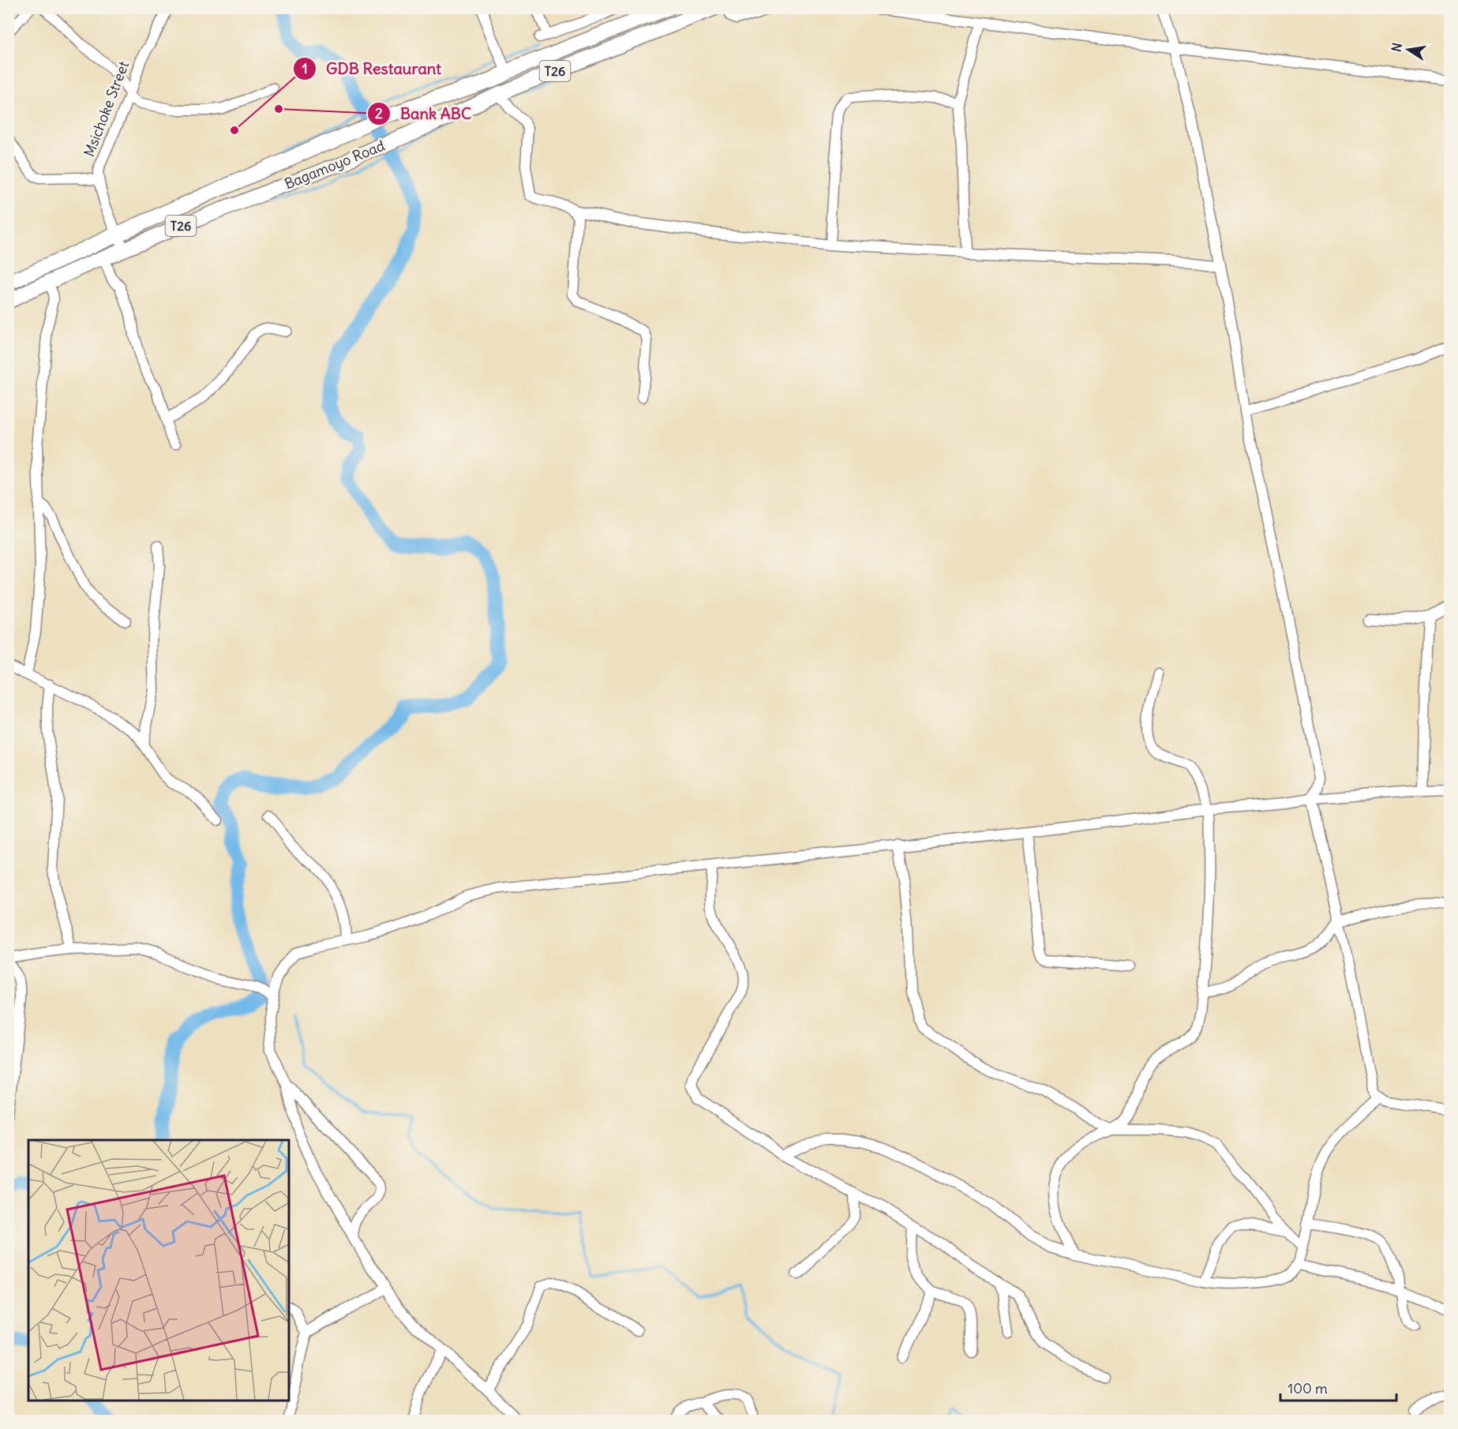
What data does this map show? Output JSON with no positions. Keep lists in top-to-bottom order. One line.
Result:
{"streets":{"highway":["T26","Bagamoyo Road"],"street":["Msichoke Street"]},"crossings":[["Msichoke Street","Bagamoyo Road"]],"places":["Bank ABC","GDB Restaurant"],"scale_bar":"100 m","north":"left"}
